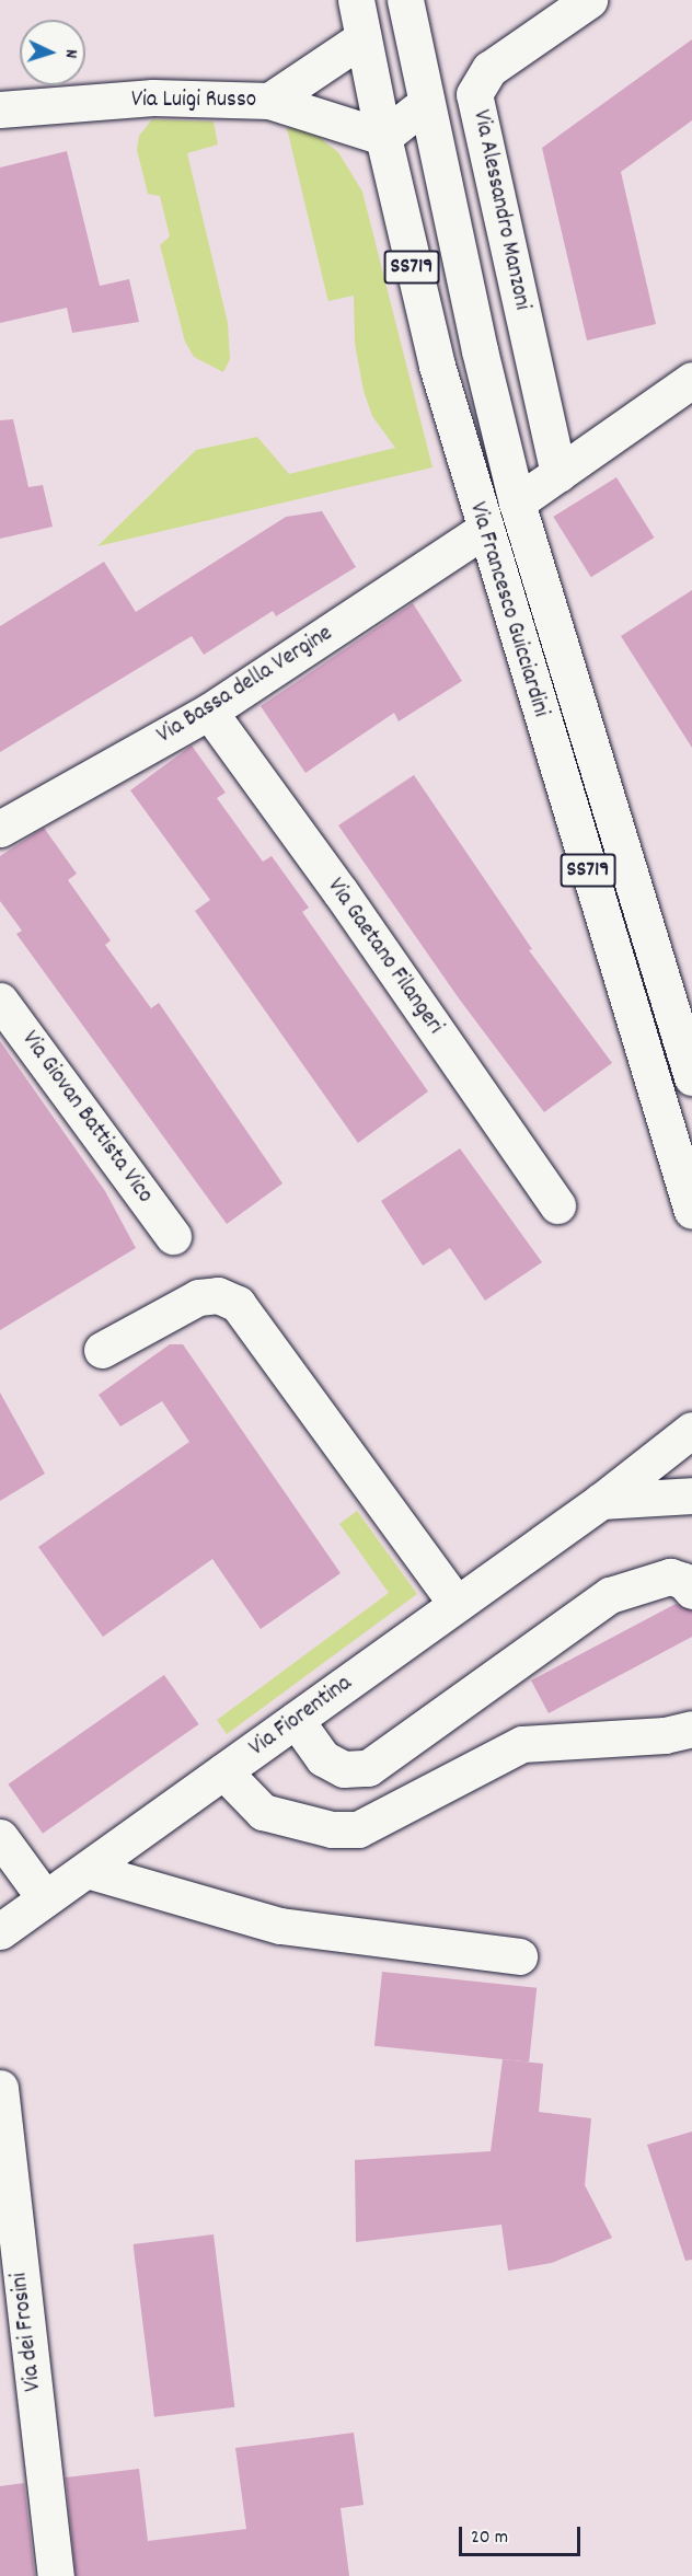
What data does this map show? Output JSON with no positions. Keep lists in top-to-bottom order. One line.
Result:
{"streets":{"street":["Via Luigi Russo","Via Alessandro Manzoni","SS719","Via Francesco Guicciardini","Via Bassa della Vergine","Via Gaetano Filangeri","Via Giovan Battista Vico","Via Fiorentina","Via dei Frosini"]},"crossings":[["Via Luigi Russo","Via Francesco Guicciardini"],["Via Francesco Guicciardini","Via Bassa della Vergine"],["Via Bassa della Vergine","Via Gaetano Filangeri"]],"scale_bar":"20 m","north":"right"}
